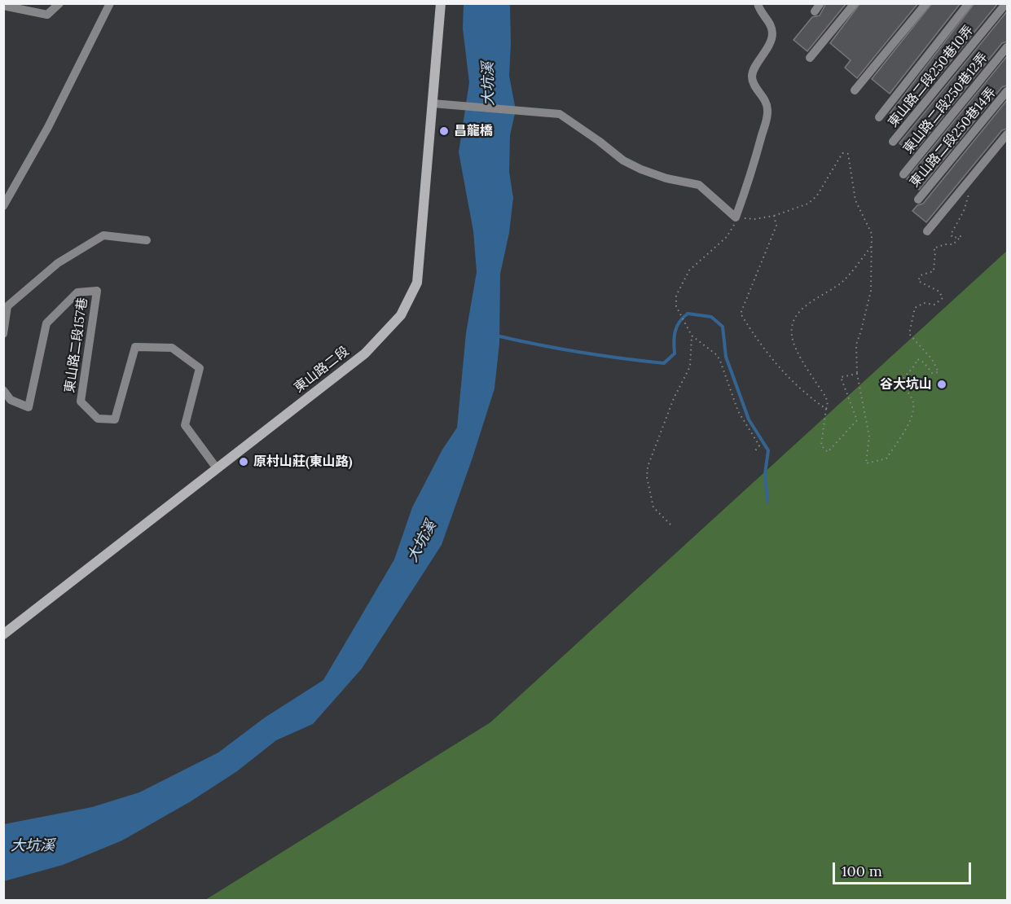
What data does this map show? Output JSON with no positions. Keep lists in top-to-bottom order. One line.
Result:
{"streets":{"main road":["東山路二段"],"street":["東山路二段250巷10弄","東山路二段250巷12弄","東山路二段250巷14弄","東山路二段157巷"]},"crossings":[["東山路二段157巷","東山路二段"]],"water":["大坑溪"],"places":["昌龍橋","谷大坑山","原村山莊(東山路)"],"scale_bar":"100 m"}
